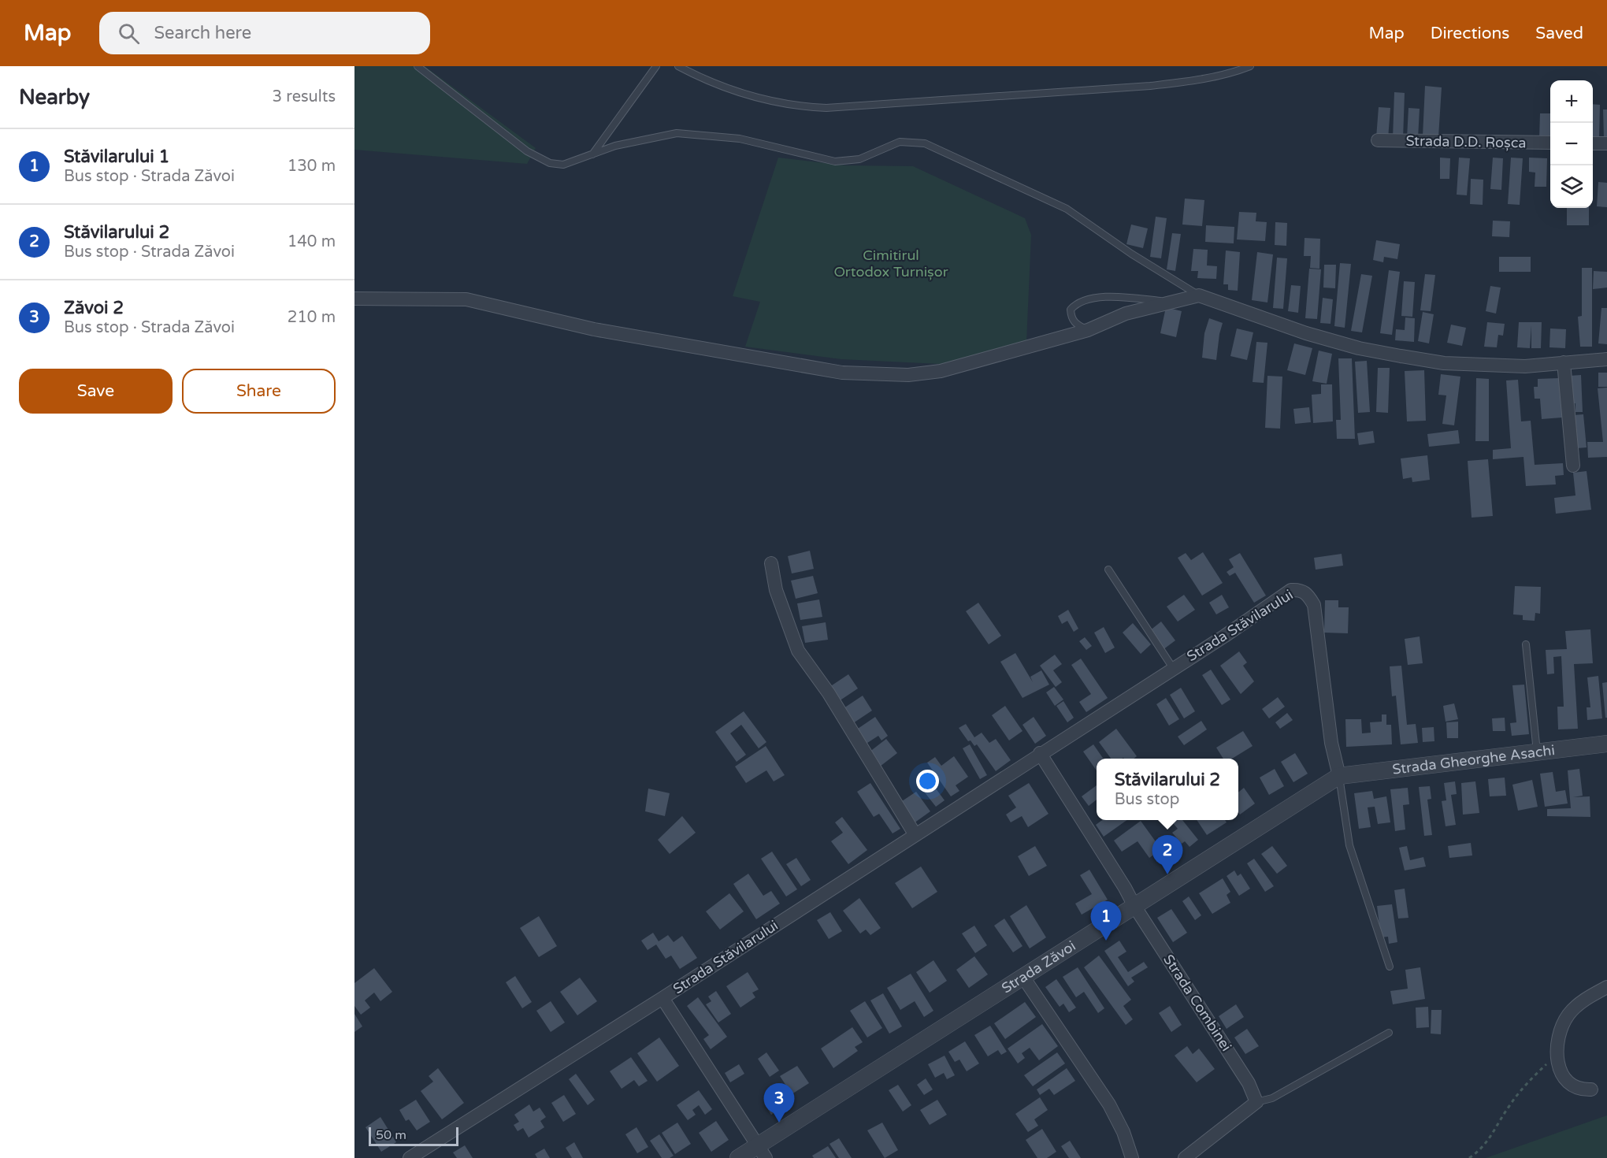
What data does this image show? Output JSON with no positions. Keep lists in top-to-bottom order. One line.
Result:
{"streets":{"street":["Strada D.D. Roșca","Strada Stăvilarului","Strada Gheorghe Asachi","Strada Zăvoi","Strada Combinei"]},"crossings":[["Strada Stăvilarului","Strada Gheorghe Asachi"],["Strada Stăvilarului","Strada Zăvoi"],["Strada Gheorghe Asachi","Strada Zăvoi"],["Strada Zăvoi","Strada Combinei"]],"parks":["Cimitirul Ortodox Turnișor"],"scale_bar":"50 m","page":{"header":"Map","search":"Search here","nav":["Map","Directions","Saved"],"heading":["Nearby","3 results"],"map_buttons":["+","−"],"list":[{"mark":"1","name":"Stăvilarului 1","note":"Bus stop · Strada Zăvoi","value":"130 m"},{"mark":"2","name":"Stăvilarului 2","note":"Bus stop · Strada Zăvoi","value":"140 m"},{"mark":"3","name":"Zăvoi 2","note":"Bus stop · Strada Zăvoi","value":"210 m"}],"buttons":["Save","Share"],"popup":["Stăvilarului 2","Bus stop"],"pins":["2","1","3"],"scale":"50 m"}}
